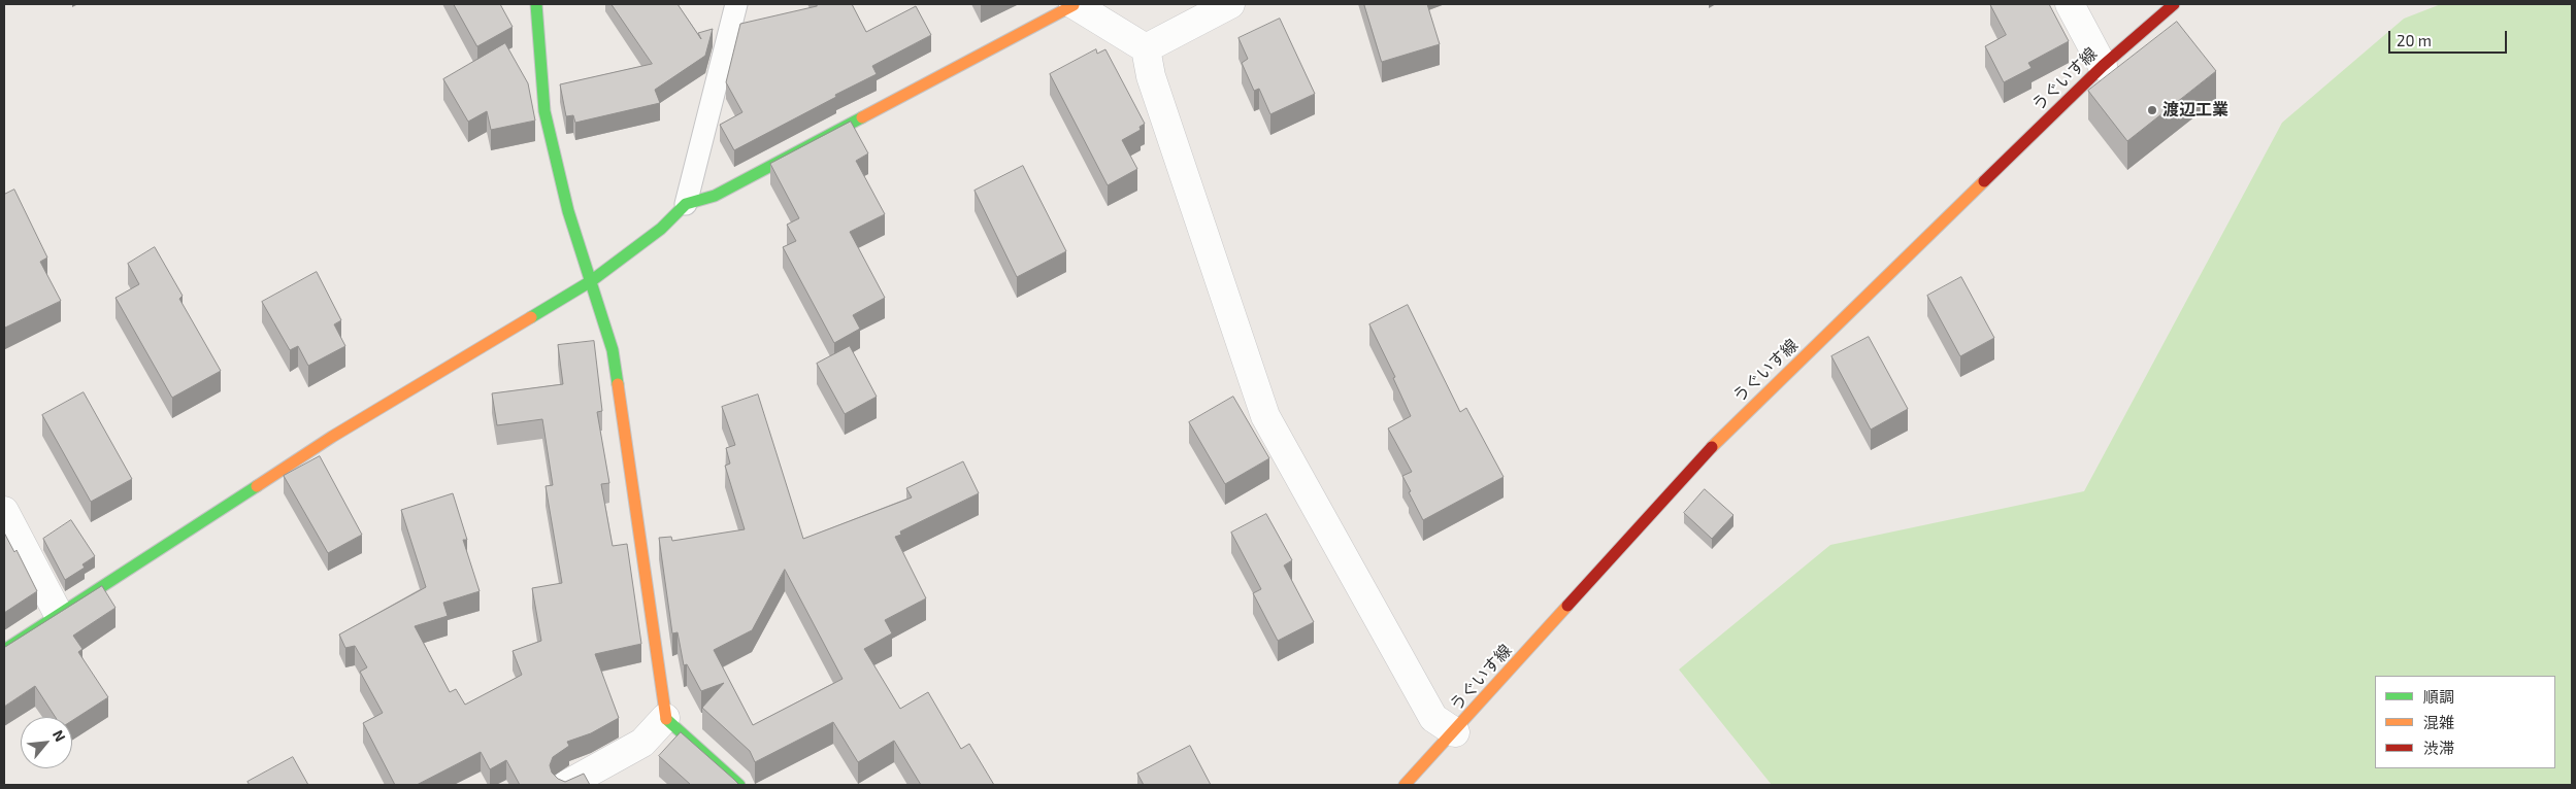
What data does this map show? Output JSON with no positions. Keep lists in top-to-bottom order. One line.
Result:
{"streets":{"street":["うぐいす線"]},"places":["渡辺工業"],"legend":["順調","混雑","渋滞"],"scale_bar":"20 m","north":"top right"}
